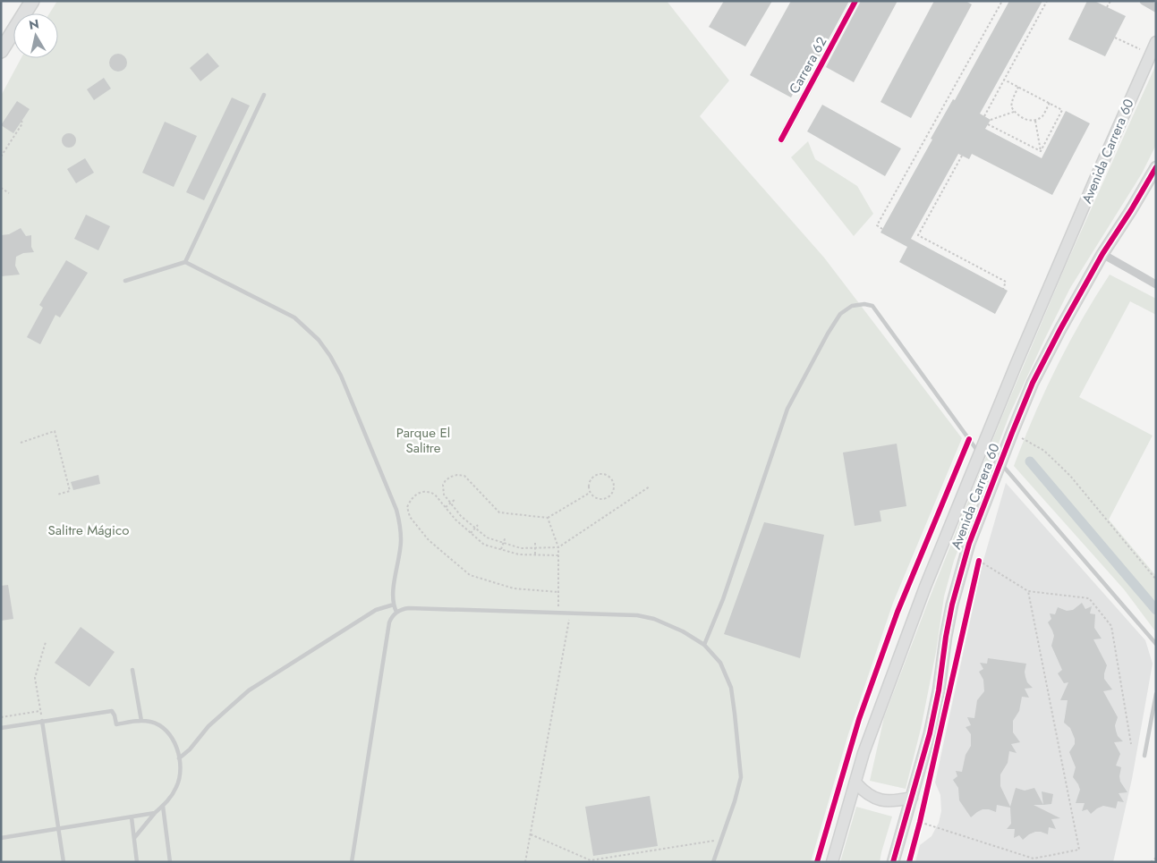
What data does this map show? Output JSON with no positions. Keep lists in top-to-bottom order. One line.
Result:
{"streets":{"main road":["Avenida Carrera 60"],"street":["Carrera 62"]},"parks":["Parque El Salitre","Salitre Mágico"],"north":"top"}
